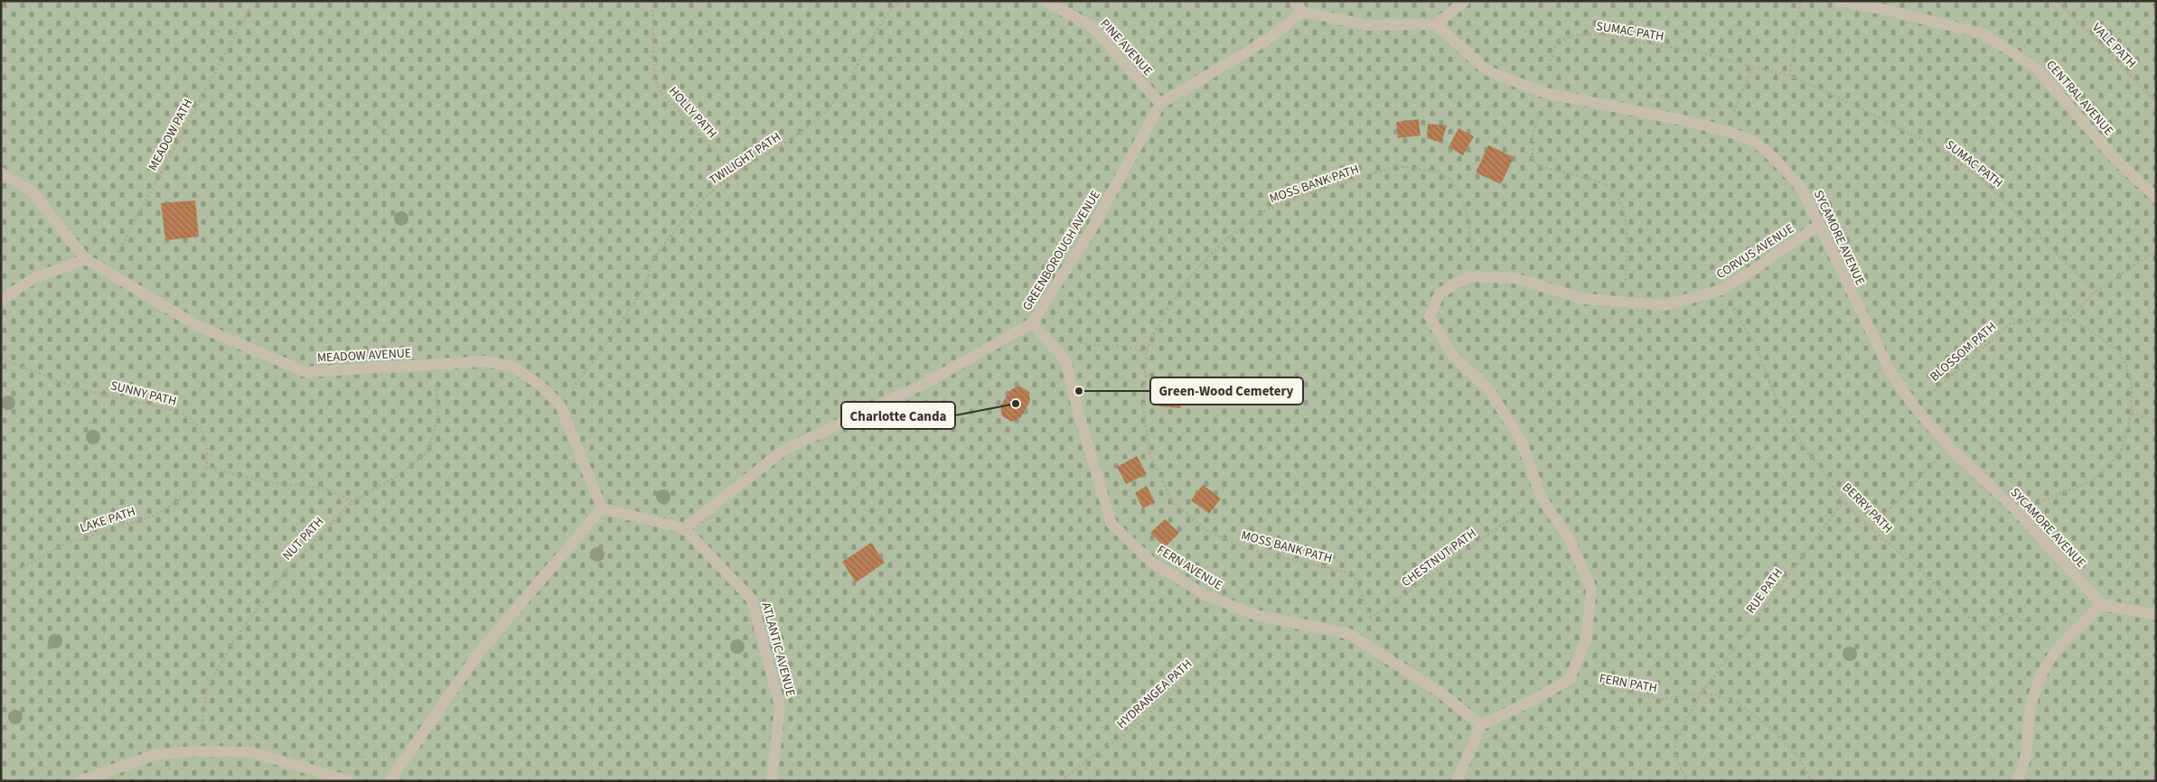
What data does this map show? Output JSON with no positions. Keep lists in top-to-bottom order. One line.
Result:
{"streets":{"lane":["PINE AVENUE","CENTRAL AVENUE","SYCAMORE AVENUE","GREENBOROUGH AVENUE","CORVUS AVENUE","MEADOW AVENUE","FERN AVENUE","ATLANTIC AVENUE"],"path":["SUMAC PATH","VALE PATH","HOLLY PATH","MEADOW PATH","TWILIGHT PATH","MOSS BANK PATH","BLOSSOM PATH","SUNNY PATH","BERRY PATH","LAKE PATH","NUT PATH","CHESTNUT PATH","RUE PATH","FERN PATH","HYDRANGEA PATH"]},"crossings":[["SUMAC PATH","SYCAMORE AVENUE"],["PINE AVENUE","GREENBOROUGH AVENUE"],["HOLLY PATH","TWILIGHT PATH"],["MEADOW PATH","MEADOW AVENUE"],["TWILIGHT PATH","MEADOW AVENUE"],["MOSS BANK PATH","CORVUS AVENUE"],["MOSS BANK PATH","CHESTNUT PATH"],["SYCAMORE AVENUE","CORVUS AVENUE"],["SYCAMORE AVENUE","BLOSSOM PATH"],["GREENBOROUGH AVENUE","FERN AVENUE"],["GREENBOROUGH AVENUE","ATLANTIC AVENUE"],["CORVUS AVENUE","BERRY PATH"],["MEADOW AVENUE","NUT PATH"],["SUNNY PATH","LAKE PATH"],["BERRY PATH","RUE PATH"],["CHESTNUT PATH","FERN AVENUE"],["FERN AVENUE","HYDRANGEA PATH"],["RUE PATH","FERN PATH"]],"places":["Green-Wood Cemetery","Charlotte Canda"]}
